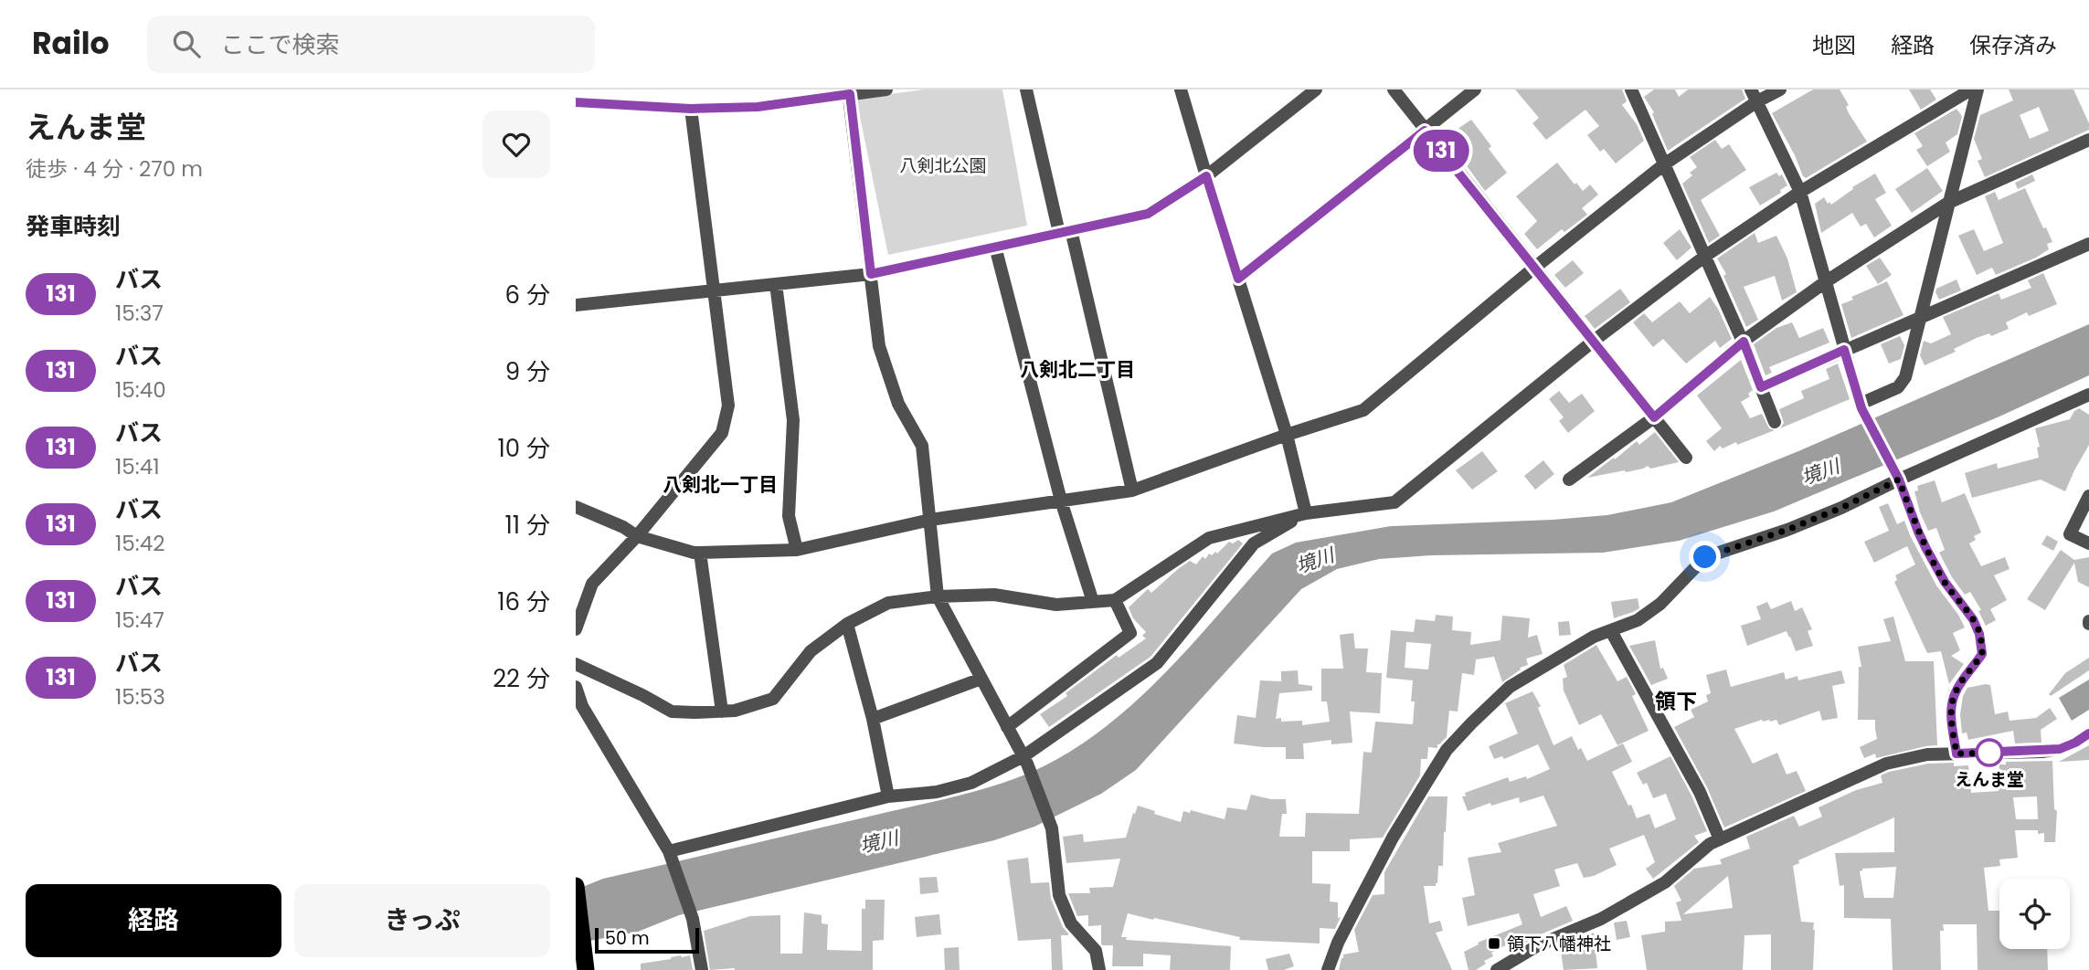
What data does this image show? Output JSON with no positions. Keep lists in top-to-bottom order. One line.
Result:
{"districts":["八剣北二丁目","八剣北一丁目","領下"],"water":["境川"],"parks":["八剣北公園"],"places":{"other":["えんま堂"],"transit":["領下八幡神社"]},"lines":["bus line 131"],"scale_bar":"50 m","page":{"header":"Railo","search":"ここで検索","nav":["地図","経路","保存済み"],"heading":[["えんま堂","徒歩 · 4 分 · 270 m"],"発車時刻"],"on_map":"131","list":[{"mark":"131","name":"バス","note":"15:37","value":"6 分"},{"mark":"131","name":"バス","note":"15:40","value":"9 分"},{"mark":"131","name":"バス","note":"15:41","value":"10 分"},{"mark":"131","name":"バス","note":"15:42","value":"11 分"},{"mark":"131","name":"バス","note":"15:47","value":"16 分"},{"mark":"131","name":"バス","note":"15:53","value":"22 分"}],"buttons":["経路","きっぷ"],"scale":"50 m"}}
